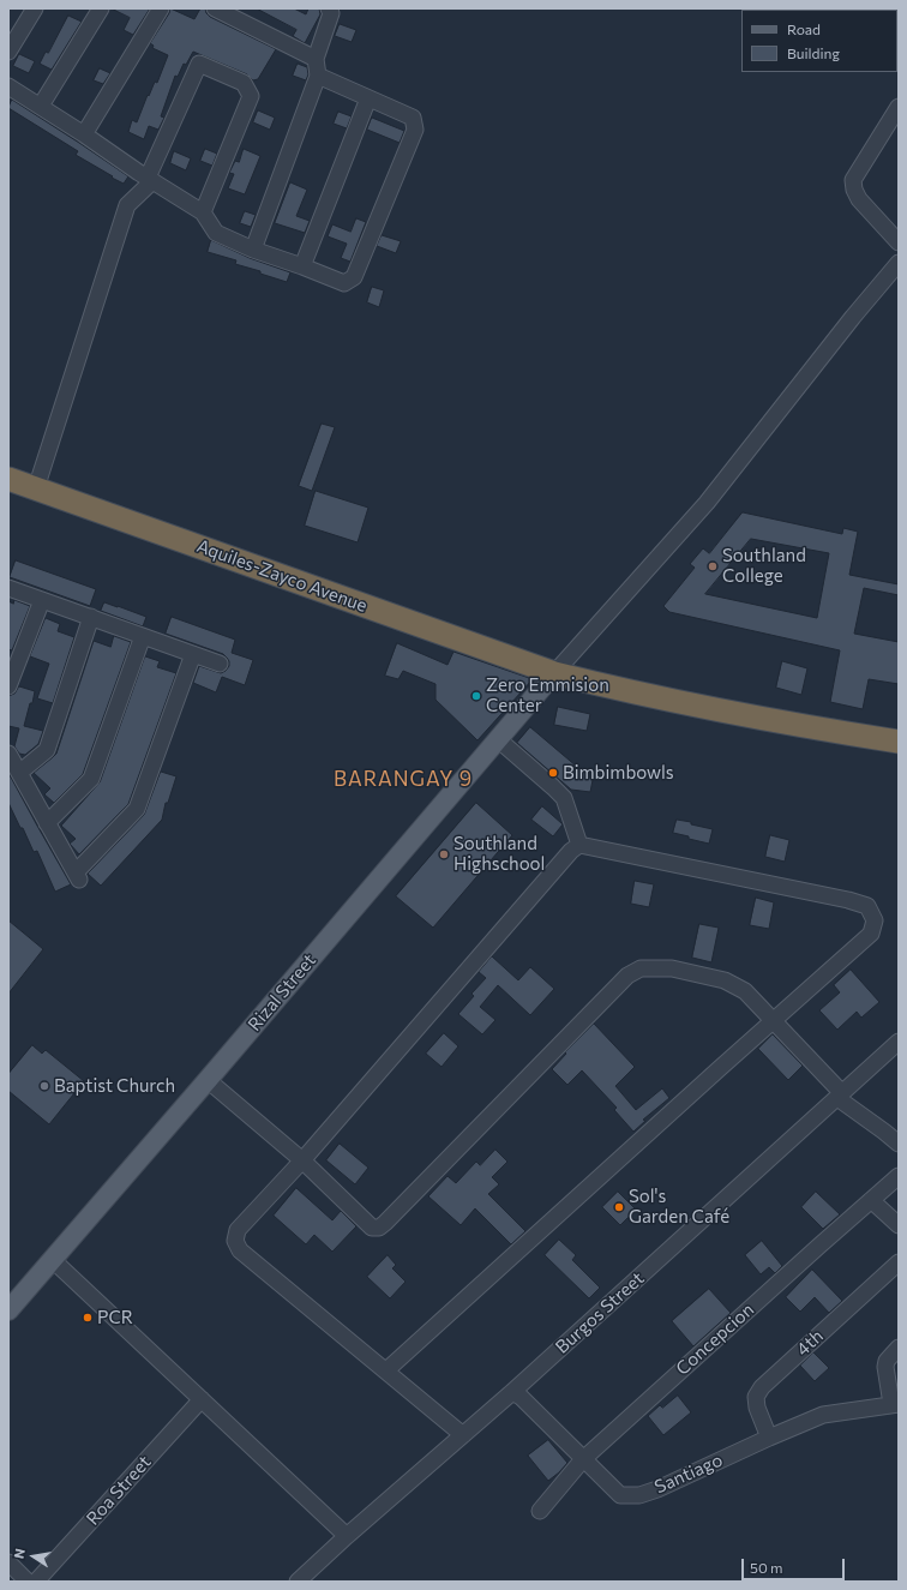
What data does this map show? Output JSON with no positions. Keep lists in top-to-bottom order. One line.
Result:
{"streets":{"highway":["Aquiles-Zayco Avenue"],"main road":["Rizal Street"],"street":["Burgos Street","Concepcion","4th","Santiago","Roa Street"]},"crossings":[["Aquiles-Zayco Avenue","Rizal Street"],["Burgos Street","Santiago"],["Concepcion","Santiago"],["4th","Santiago"]],"districts":["BARANGAY 9"],"places":["Southland College","Zero Emmision Center","Bimbimbowls","Southland Highschool","Baptist Church","Sol's Garden Café","PCR"],"legend":["Road","Building"],"scale_bar":"50 m","north":"left"}
